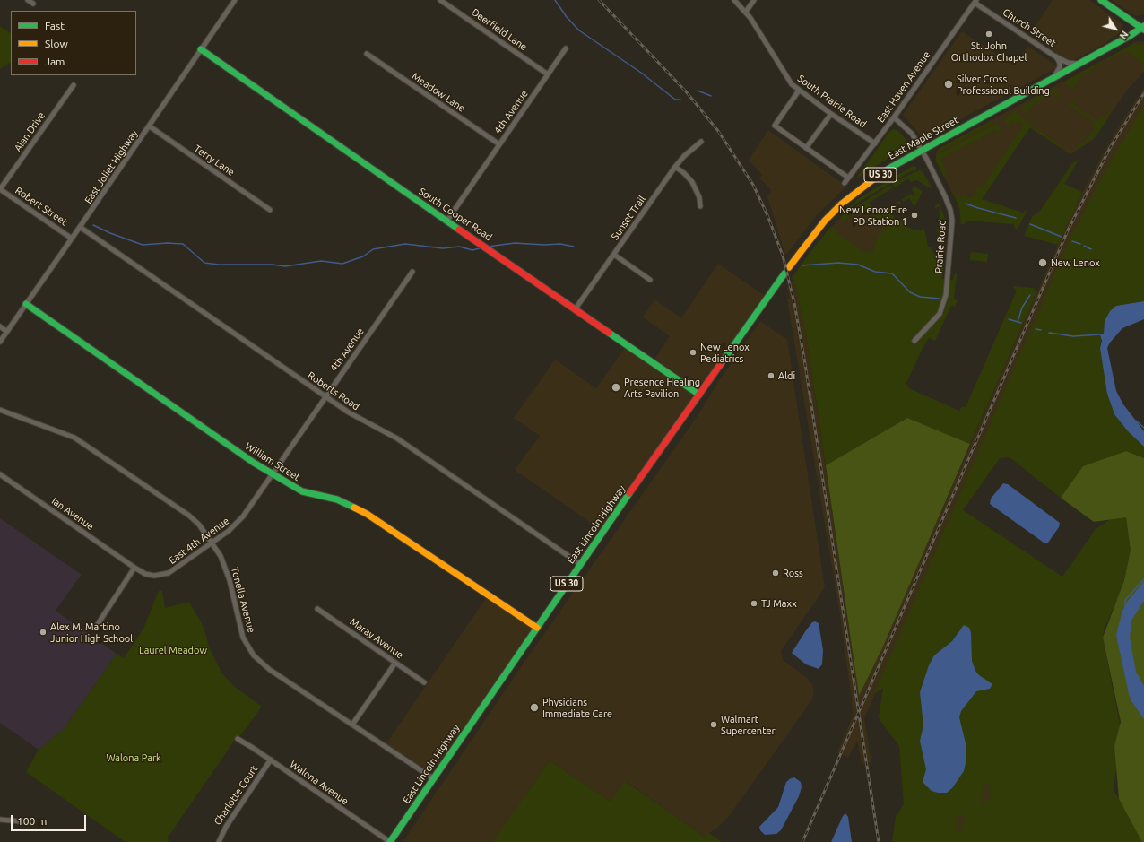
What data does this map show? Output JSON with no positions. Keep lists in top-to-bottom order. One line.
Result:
{"streets":{"street":["Church Street","Deerfield Lane","East Haven Avenue","Meadow Lane","South Prairie Road","4th Avenue","Alan Drive","East Maple Street","Terry Lane","East Joliet Highway","US 30","Robert Street","South Cooper Road","Sunset Trail","Prairie Road","Roberts Road","William Street","Ian Avenue","East Lincoln Highway","East 4th Avenue","Tonella Avenue","Maray Avenue","Walona Avenue","Charlotte Court"]},"crossings":[["Church Street","East Haven Avenue"],["Church Street","US 30"],["Deerfield Lane","4th Avenue"],["East Haven Avenue","South Prairie Road"],["East Haven Avenue","Prairie Road"],["Meadow Lane","4th Avenue"],["4th Avenue","South Cooper Road"],["4th Avenue","Roberts Road"],["4th Avenue","William Street"],["4th Avenue","East 4th Avenue"],["Alan Drive","Robert Street"],["East Maple Street","US 30"],["East Maple Street","Prairie Road"],["Terry Lane","East Joliet Highway"],["East Joliet Highway","Robert Street"],["East Joliet Highway","South Cooper Road"],["East Joliet Highway","Roberts Road"],["East Joliet Highway","William Street"],["South Cooper Road","Sunset Trail"],["South Cooper Road","East Lincoln Highway"],["Roberts Road","East Lincoln Highway"],["William Street","East Lincoln Highway"],["William Street","East 4th Avenue"],["Ian Avenue","East 4th Avenue"],["East Lincoln Highway","Tonella Avenue"],["East Lincoln Highway","Walona Avenue"],["East 4th Avenue","Tonella Avenue"],["Walona Avenue","Charlotte Court"]],"parks":["Laurel Meadow","Walona Park"],"places":["St. John Orthodox Chapel","Silver Cross Professional Building","New Lenox Fire PD Station 1","New Lenox","New Lenox Pediatrics","Aldi","Presence Healing Arts Pavilion","Ross","TJ Maxx","Alex M. Martino Junior High School","Physicians Immediate Care","Walmart Supercenter"],"legend":["Fast","Slow","Jam"],"scale_bar":"100 m","north":"bottom right"}
